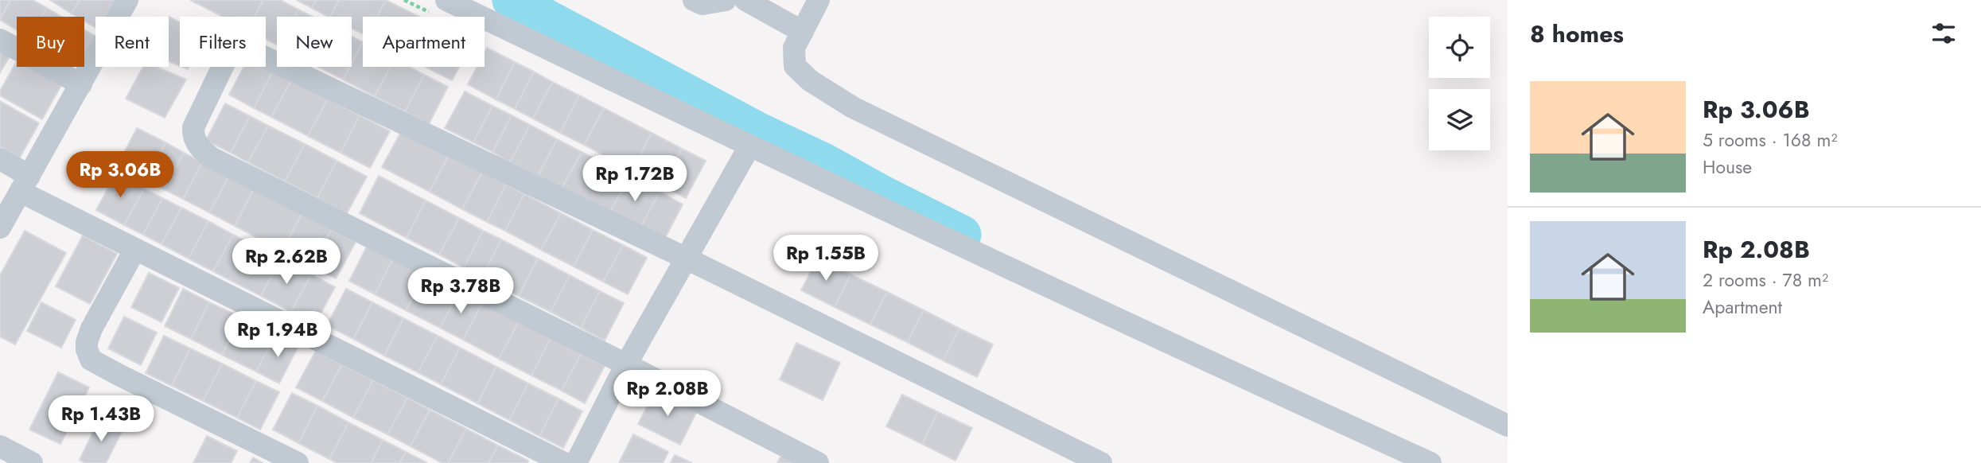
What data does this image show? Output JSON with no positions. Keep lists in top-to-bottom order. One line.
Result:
{"page":{"heading":"8 homes","chip":["Buy","Rent","Filters","New","Apartment"],"list":[{"name":"Rp 3.06B","note":"5 rooms · 168 m² · House"},{"name":"Rp 2.08B","note":"2 rooms · 78 m² · Apartment"}],"price":["Rp 3.06B","Rp 1.72B","Rp 1.55B","Rp 2.62B","Rp 3.78B","Rp 1.94B","Rp 2.08B","Rp 1.43B"]}}
